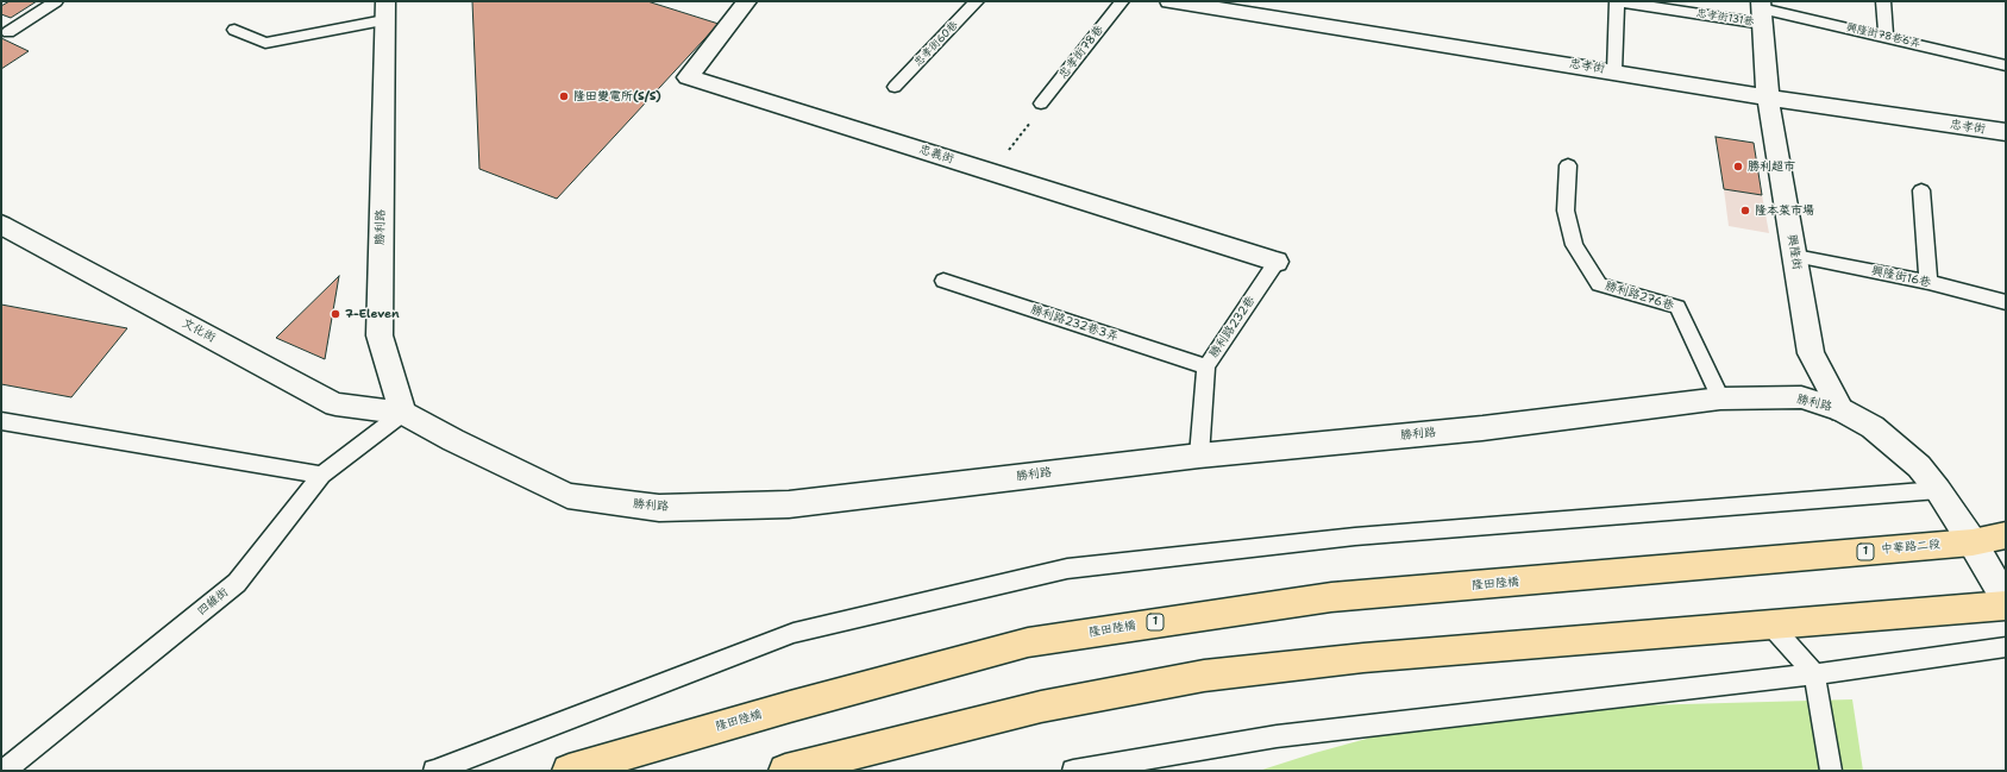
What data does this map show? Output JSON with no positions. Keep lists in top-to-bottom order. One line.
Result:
{"streets":{"main road":["中華路二段","1","隆田陸橋"],"street":["忠孝街","忠義街","勝利路","興隆街","文化街"],"lane":["忠孝街131巷","興隆街78巷6弄","忠孝街60巷","忠孝街78巷","興隆街16巷","勝利路276巷","勝利路232巷3弄","勝利路232巷","四維街"]},"crossings":[["忠孝街131巷","興隆街78巷6弄"],["忠孝街131巷","忠孝街"],["忠孝街131巷","興隆街"],["興隆街78巷6弄","興隆街"],["忠孝街","興隆街"],["忠義街","勝利路232巷"],["勝利路","興隆街"],["勝利路","勝利路276巷"],["勝利路","勝利路232巷"],["勝利路","文化街"],["勝利路","中華路二段"],["勝利路","四維街"],["興隆街","興隆街16巷"],["勝利路232巷3弄","勝利路232巷"],["文化街","四維街"],["中華路二段","隆田陸橋"]],"places":["隆田變電所(S/S)","勝利超市","隆本菜市場","7-Eleven"]}
